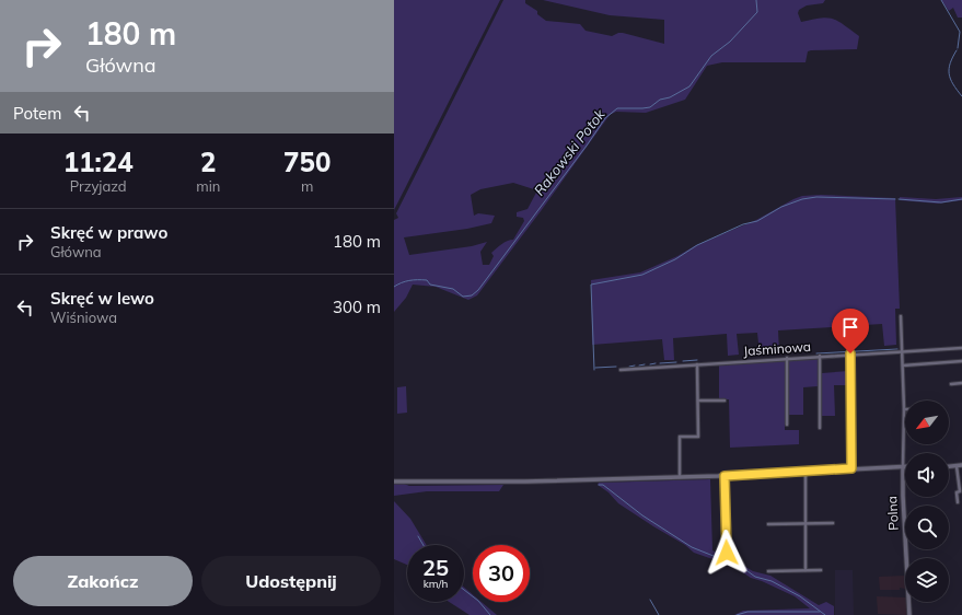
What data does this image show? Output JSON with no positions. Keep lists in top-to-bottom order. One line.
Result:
{"streets":{"street":["Jaśminowa","Polna"]},"crossings":[["Jaśminowa","Polna"]],"water":["Rakowski Potok"],"north":"bottom left","page":{"turn":["180 m","Główna"],"then":"Potem","eta":["11:24","Przyjazd","2","min","750","m"],"list":[{"name":"Skręć w prawo","note":"Główna","value":"180 m"},{"name":"Skręć w lewo","note":"Wiśniowa","value":"300 m"}],"speed":"25 km/h","limit":"30","buttons":["Zakończ","Udostępnij"]}}
